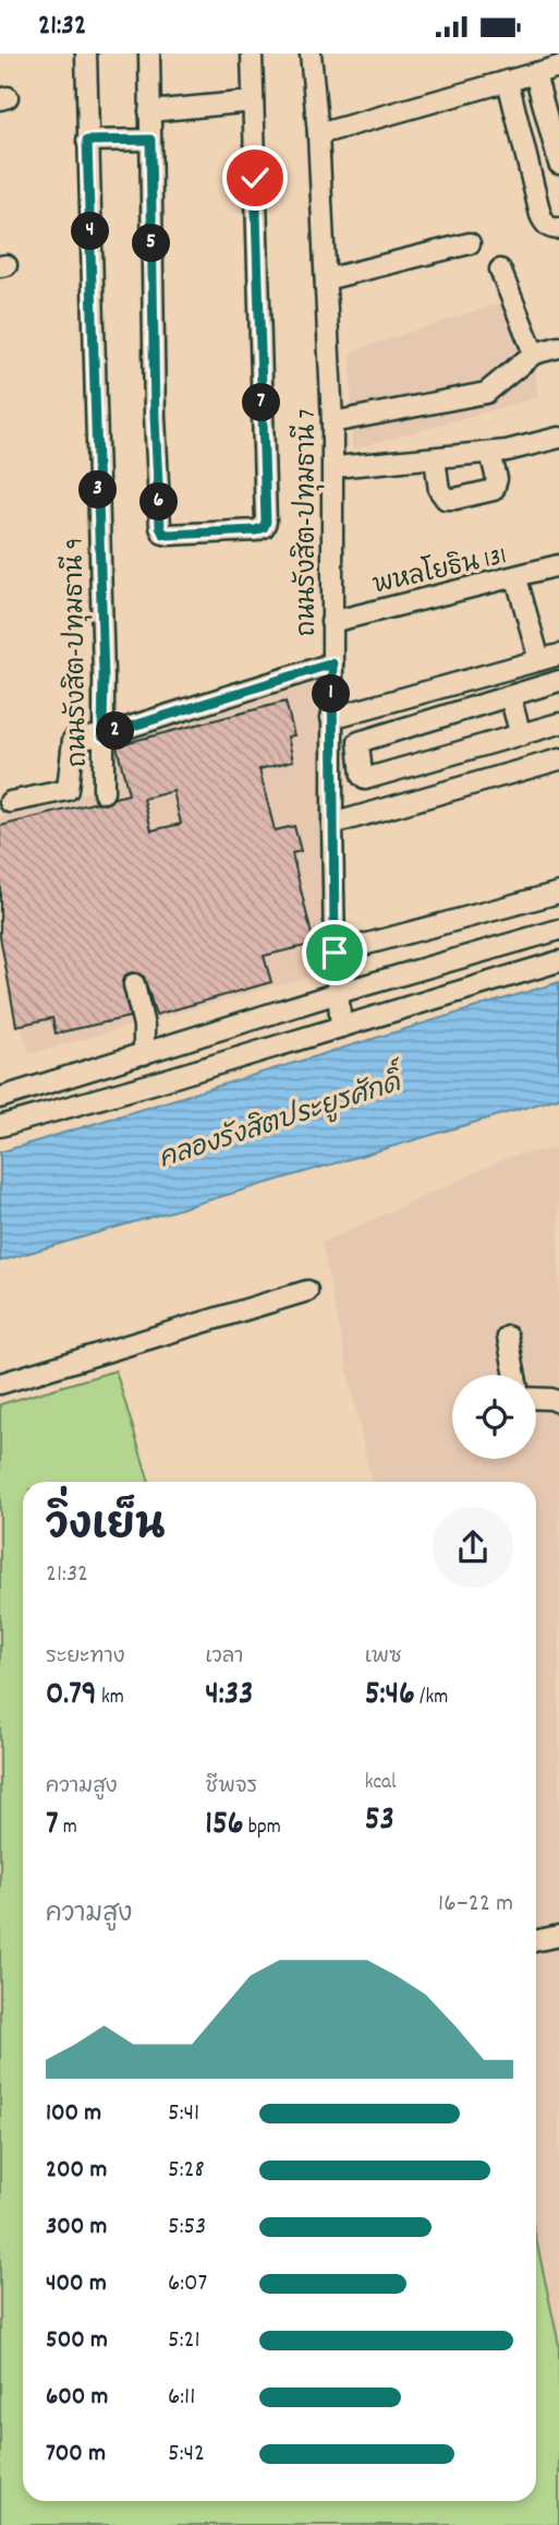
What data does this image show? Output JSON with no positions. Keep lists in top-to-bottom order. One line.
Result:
{"streets":{"street":["ถนนรังสิต-ปทุมธานี 7","พหลโยธิน 131","ถนนรังสิต-ปทุมธานี 9"]},"crossings":[["ถนนรังสิต-ปทุมธานี 7","พหลโยธิน 131"]],"water":["คลองรังสิตประยูรศักดิ์"],"page":{"status":"21:32","pins":["4","5","7","3","6","1","2"],"heading":["วิ่งเย็น","21:32"],"stats":[["ระยะทาง","0.79 km"],["เวลา","4:33"],["เพซ","5:46 /km"],["ความสูง","7 m"],["ชีพจร","156 bpm"],["kcal","53"]],"chart":["ความสูง","16–22 m"],"list":[{"name":"100 m","note":"5:41"},{"name":"200 m","note":"5:28"},{"name":"300 m","note":"5:53"},{"name":"400 m","note":"6:07"},{"name":"500 m","note":"5:21"},{"name":"600 m","note":"6:11"},{"name":"700 m","note":"5:42"}]}}
